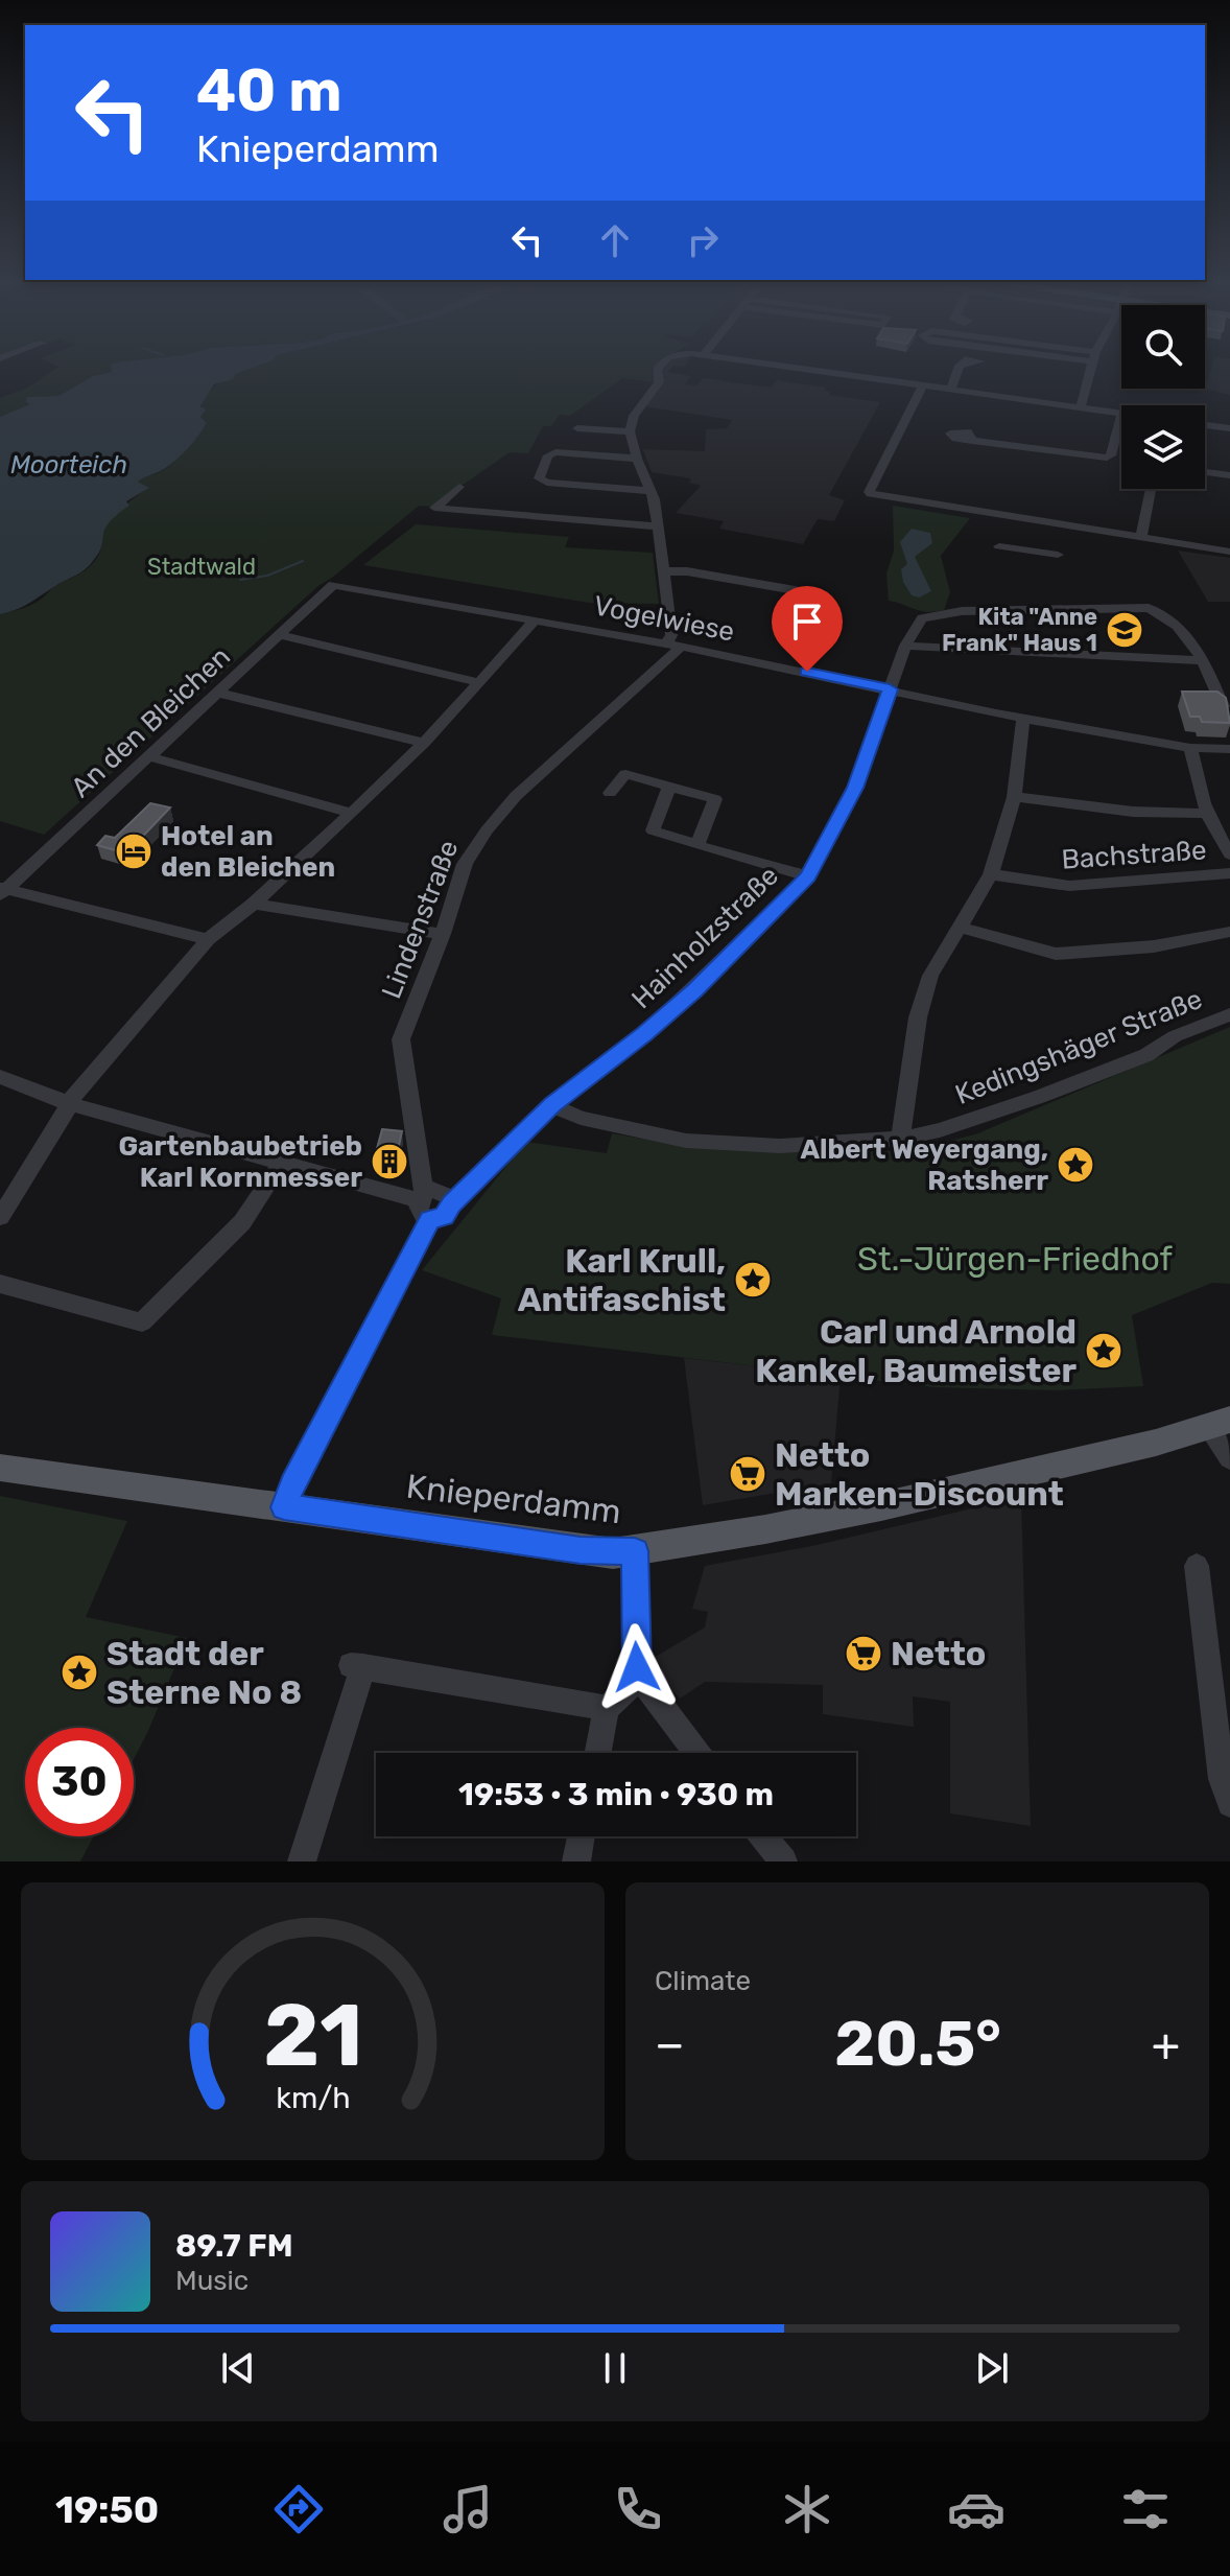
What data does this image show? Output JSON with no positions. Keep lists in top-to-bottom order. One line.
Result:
{"streets":{"main road":["Knieperdamm"],"street":["Vogelwiese","An den Bleichen","Bachstraße","Lindenstraße","Hainholzstraße","Kedingshäger Straße"]},"crossings":[["Vogelwiese","An den Bleichen"],["Vogelwiese","Lindenstraße"],["Vogelwiese","Hainholzstraße"],["Lindenstraße","Hainholzstraße"],["Hainholzstraße","Kedingshäger Straße"]],"water":["Moorteich"],"parks":["Stadtwald","St.-Jürgen-Friedhof"],"places":{"school or university":["Kita \"Anne Frank\" Haus 1"],"hotel":["Hotel an den Bleichen"],"building":["Gartenbaubetrieb Karl Kornmesser"],"place":["Albert Weyergang, Ratsherr","Karl Krull, Antifaschist","Carl und Arnold Kankel, Baumeister","Stadt der Sterne No 8"],"supermarket":["Netto Marken-Discount","Netto"]},"page":{"turn":["40 m","Knieperdamm"],"limit":"30","trip":"19:53 · 3 min · 930 m","tile":"Climate","heat":["−","20.5°","+"],"song":["89.7 FM","Music"],"tabs":"19:50","gauge":["21","km/h"]}}
